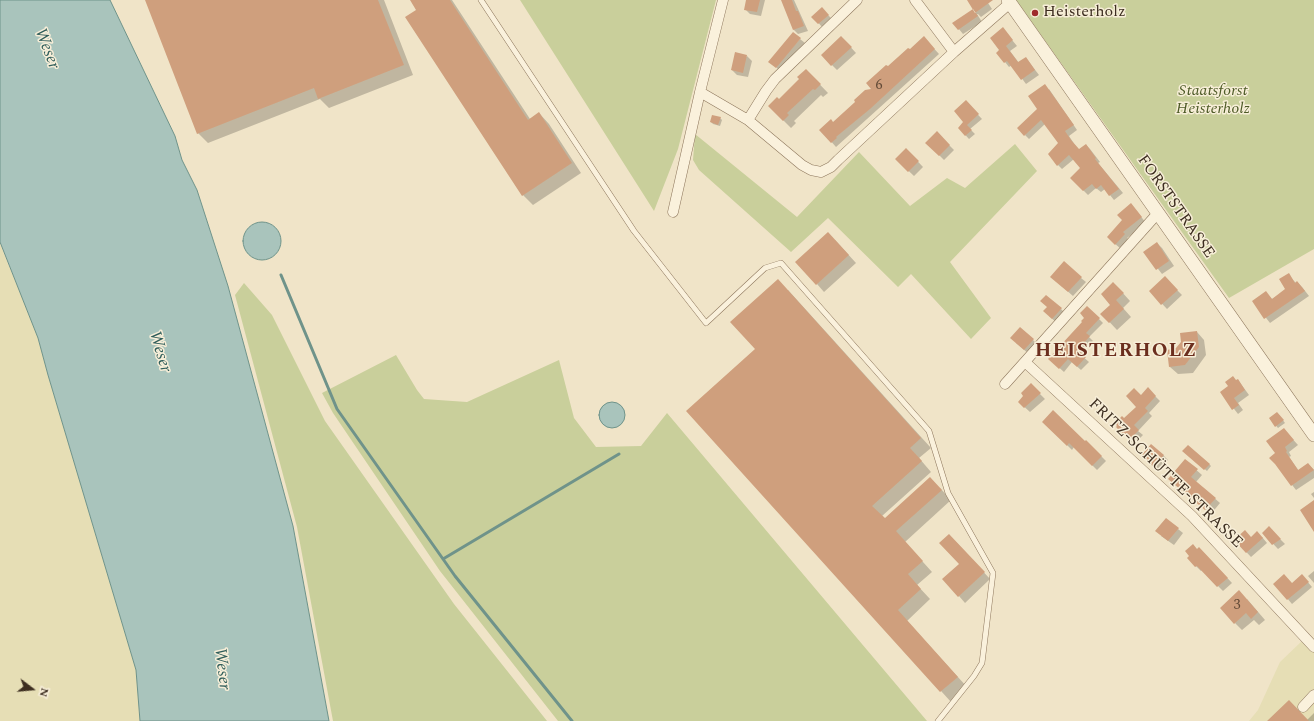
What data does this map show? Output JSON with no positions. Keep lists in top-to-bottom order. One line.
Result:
{"streets":{"street":["FORSTSTRASSE","FRITZ-SCHÜTTE-STRASSE"]},"districts":["HEISTERHOLZ"],"water":["Weser"],"parks":["Staatsforst Heisterholz"],"places":["Heisterholz"],"house_numbers":["6","3"],"north":"right"}
